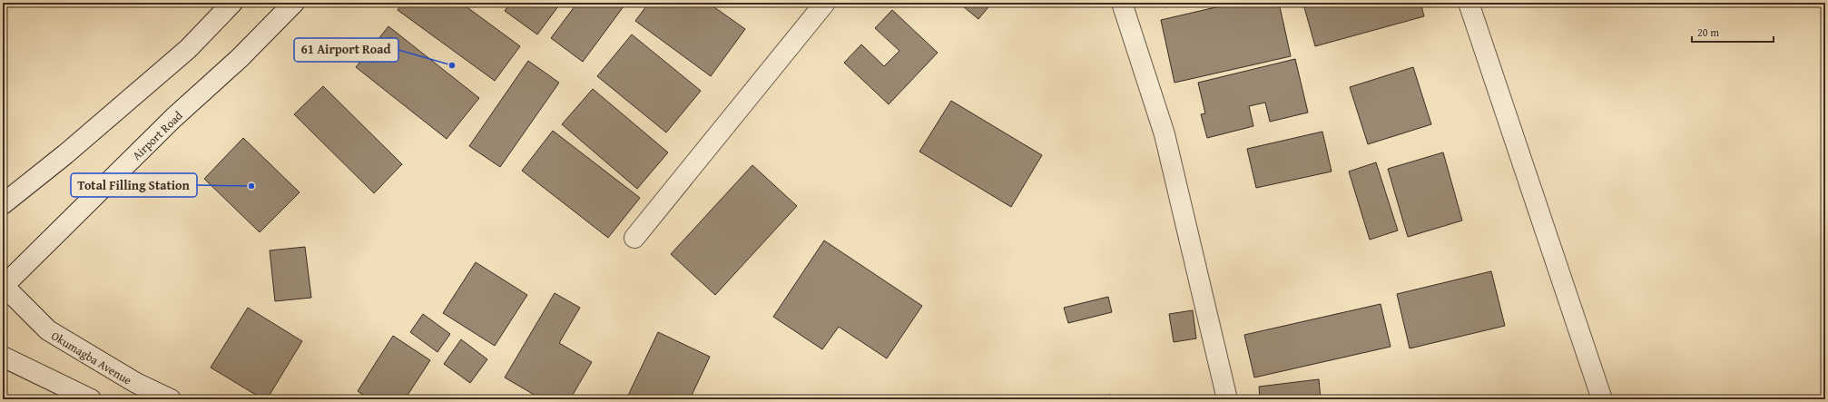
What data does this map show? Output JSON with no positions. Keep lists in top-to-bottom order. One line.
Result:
{"streets":{"street":["Airport Road","Okumagba Avenue"]},"crossings":[["Airport Road","Okumagba Avenue"]],"places":["61 Airport Road","Total Filling Station"],"scale_bar":"20 m"}
